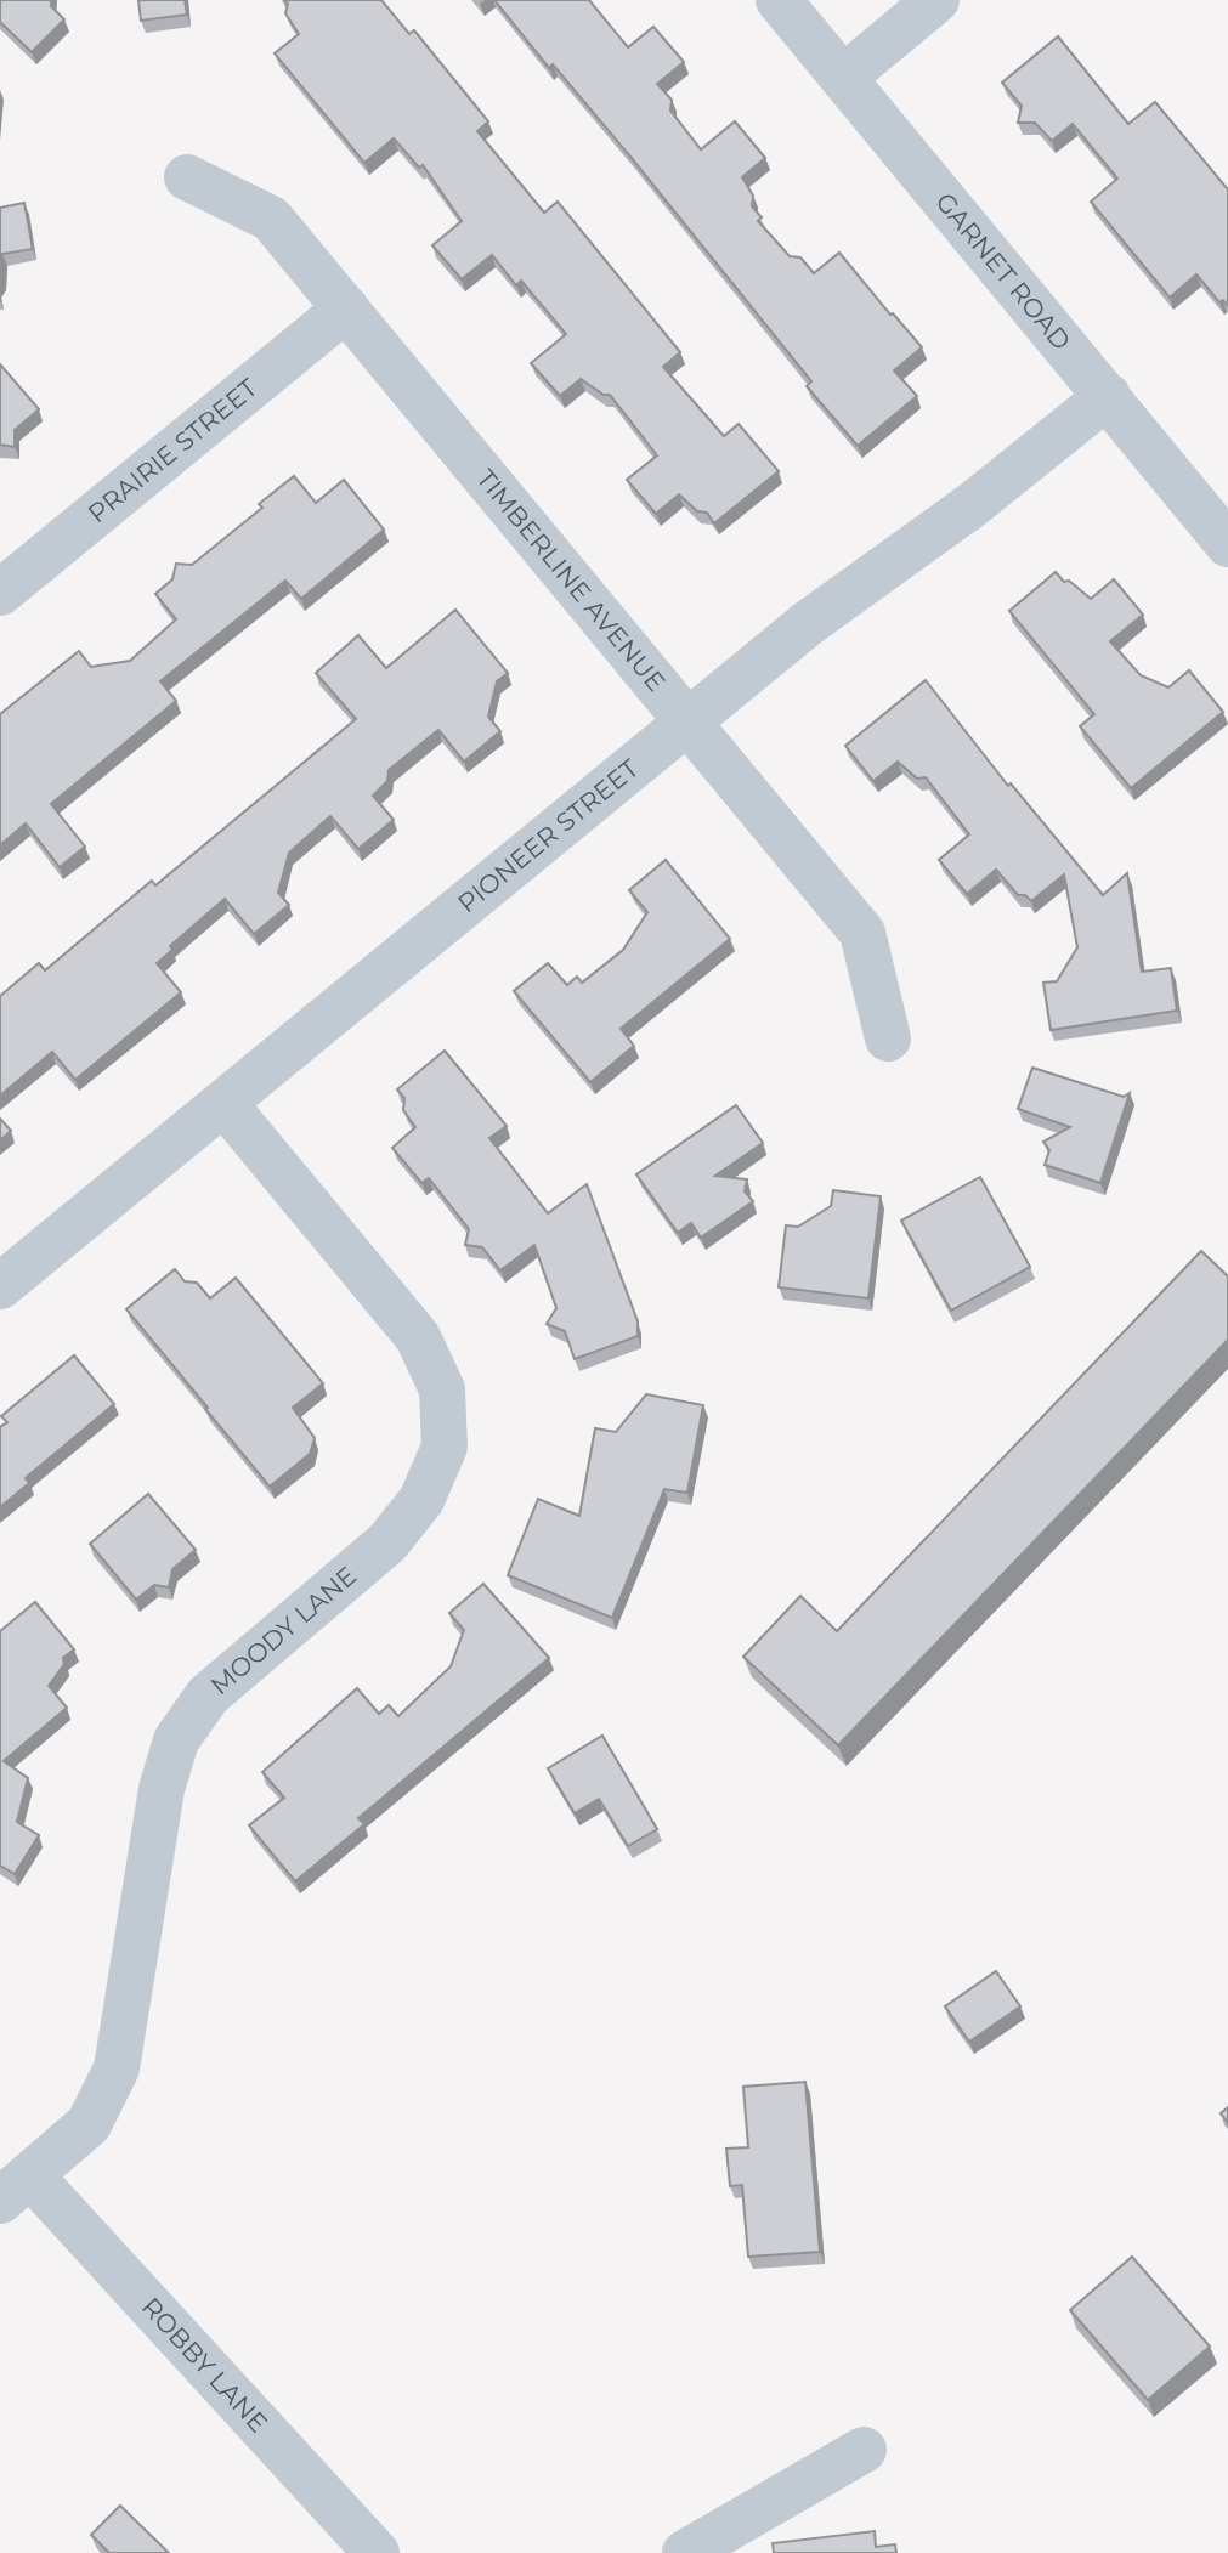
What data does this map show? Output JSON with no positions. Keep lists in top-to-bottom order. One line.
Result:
{"streets":{"street":["GARNET ROAD","PRAIRIE STREET","TIMBERLINE AVENUE","PIONEER STREET","MOODY LANE","ROBBY LANE"]},"crossings":[["GARNET ROAD","PIONEER STREET"],["PRAIRIE STREET","TIMBERLINE AVENUE"],["TIMBERLINE AVENUE","PIONEER STREET"],["PIONEER STREET","MOODY LANE"],["MOODY LANE","ROBBY LANE"]]}
